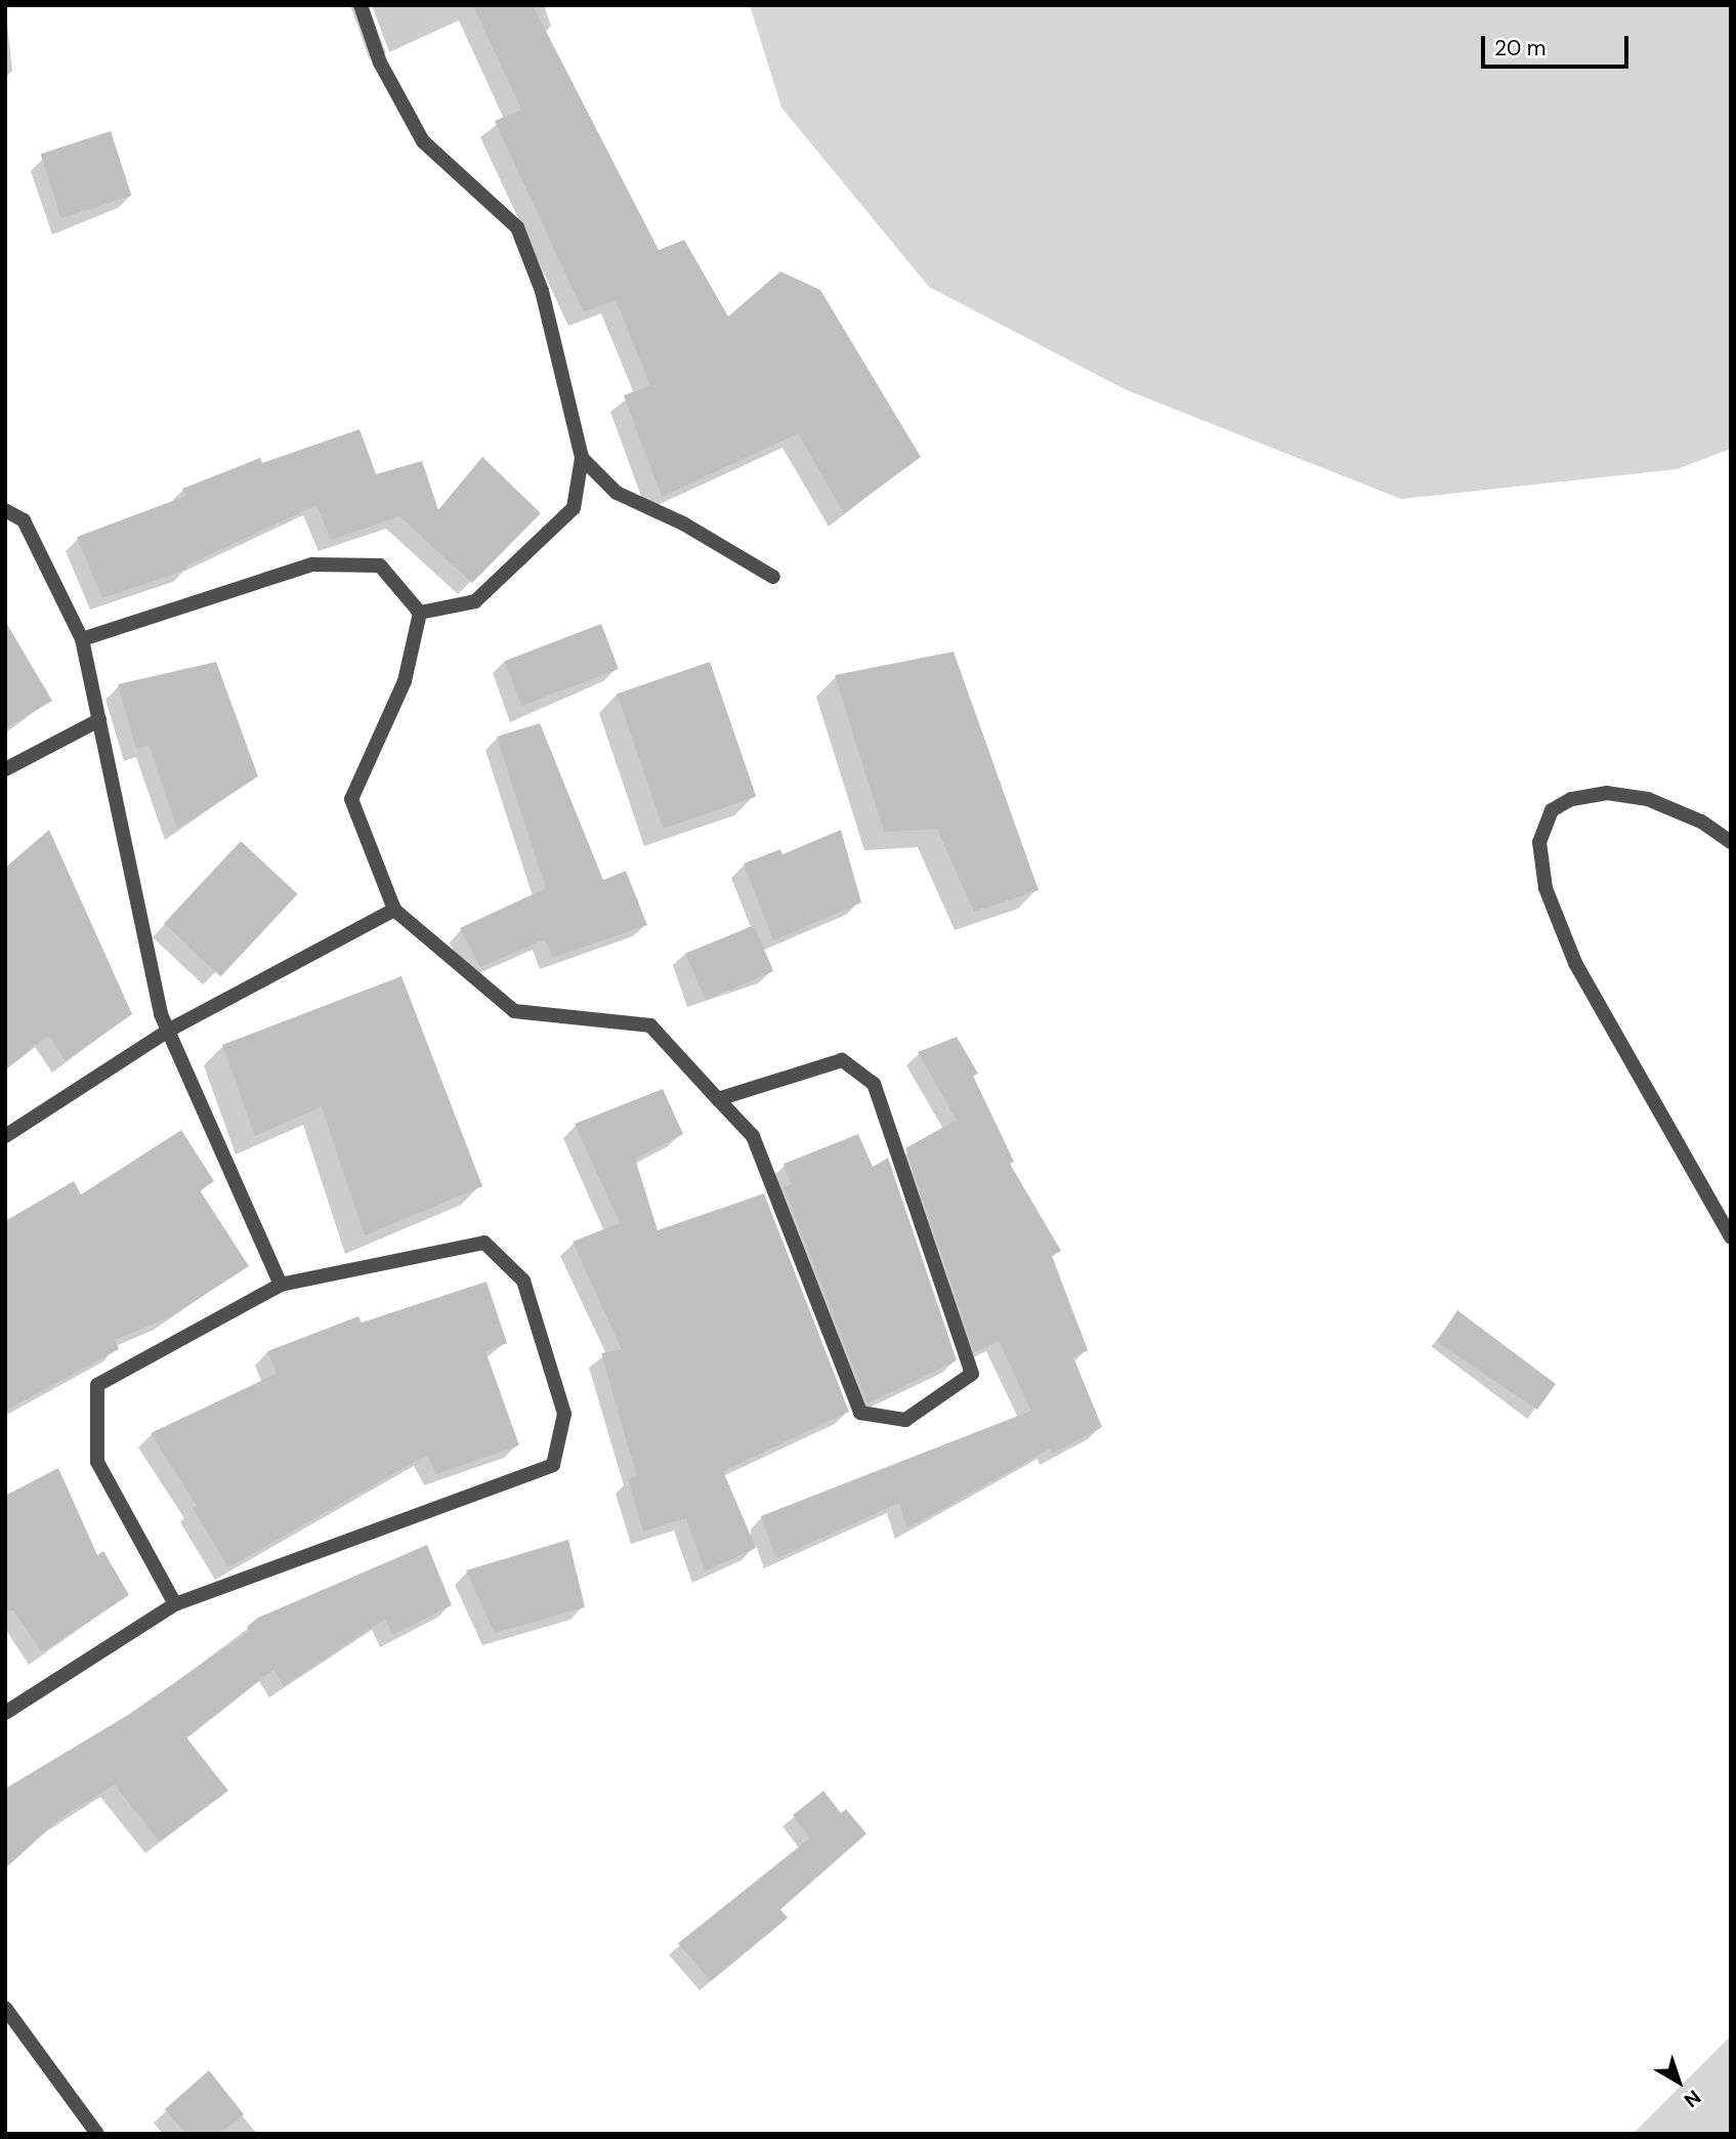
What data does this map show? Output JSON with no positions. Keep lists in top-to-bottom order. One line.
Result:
{"scale_bar":"20 m","north":"bottom right"}
